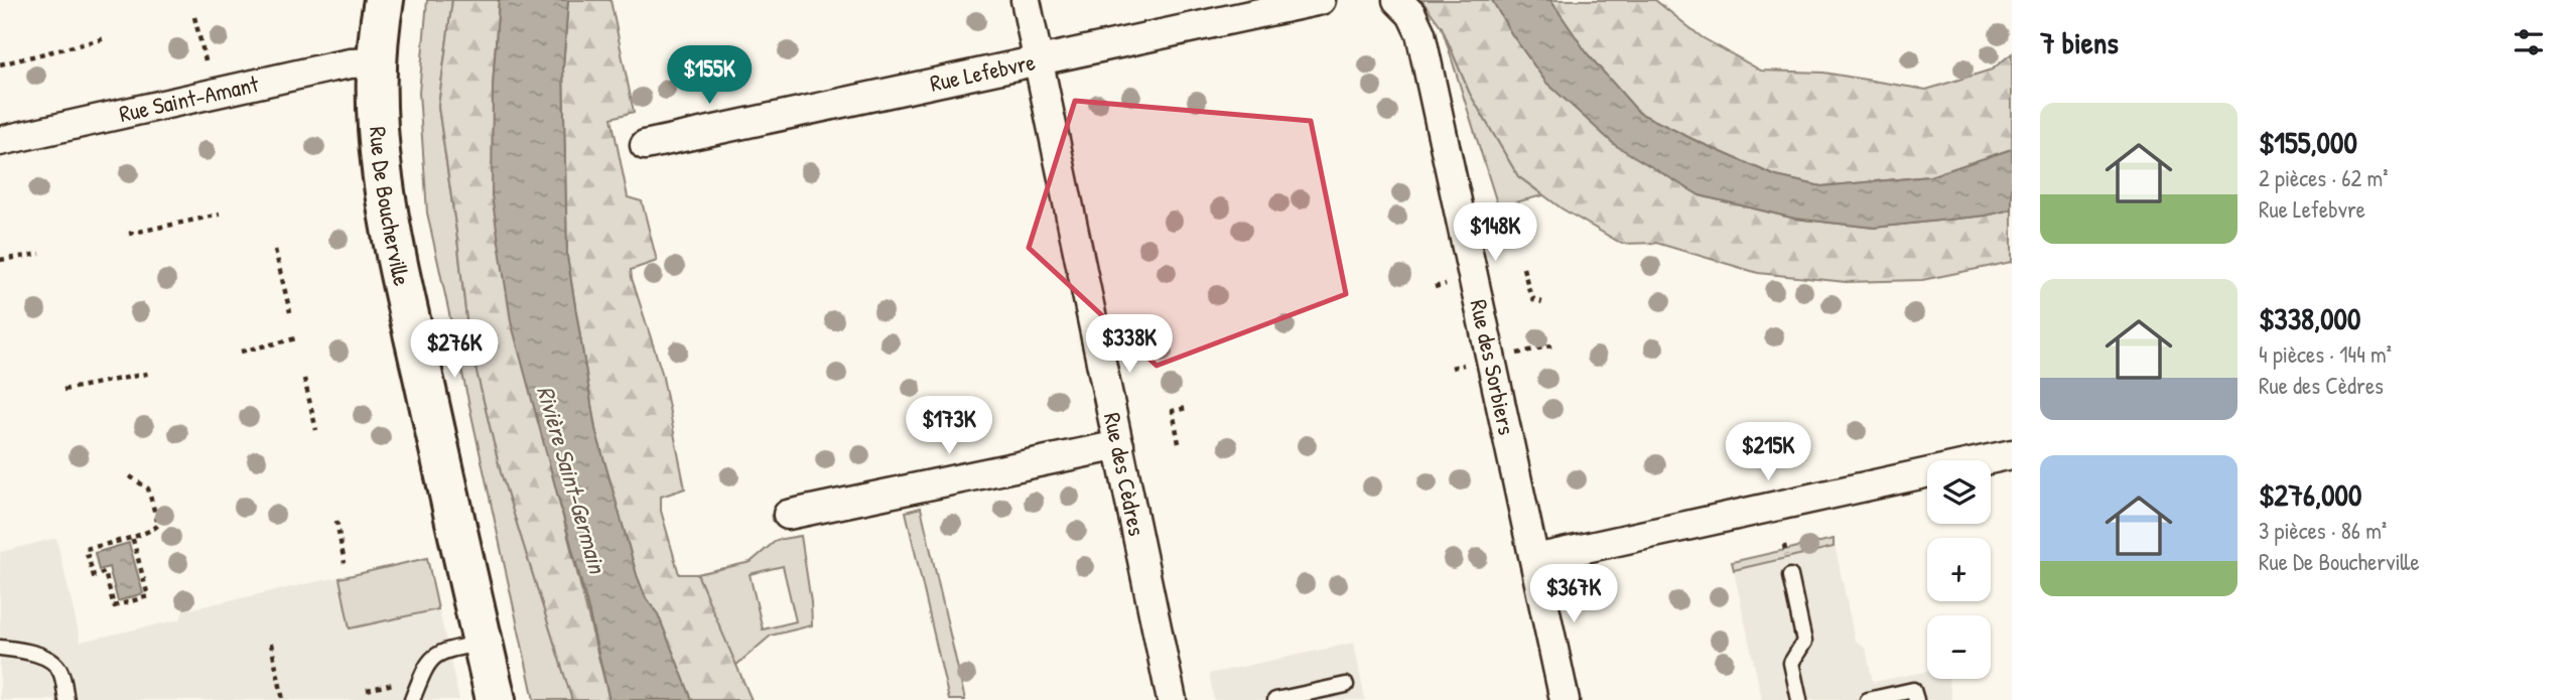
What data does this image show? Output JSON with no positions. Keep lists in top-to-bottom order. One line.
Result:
{"streets":{"street":["Rue Lefebvre","Rue Saint-Amant","Rue De Boucherville","Rue des Sorbiers","Rue des Cèdres"]},"crossings":[["Rue Lefebvre","Rue des Cèdres"],["Rue Saint-Amant","Rue De Boucherville"]],"water":["Rivière Saint-Germain"],"page":{"heading":"7 biens","price":["$155K","$148K","$338K","$276K","$173K","$215K","$367K"],"list":[{"name":"$155,000","note":"2 pièces · 62 m² · Rue Lefebvre"},{"name":"$338,000","note":"4 pièces · 144 m² · Rue des Cèdres"},{"name":"$276,000","note":"3 pièces · 86 m² · Rue De Boucherville"}],"map_buttons":["+","−"]}}
